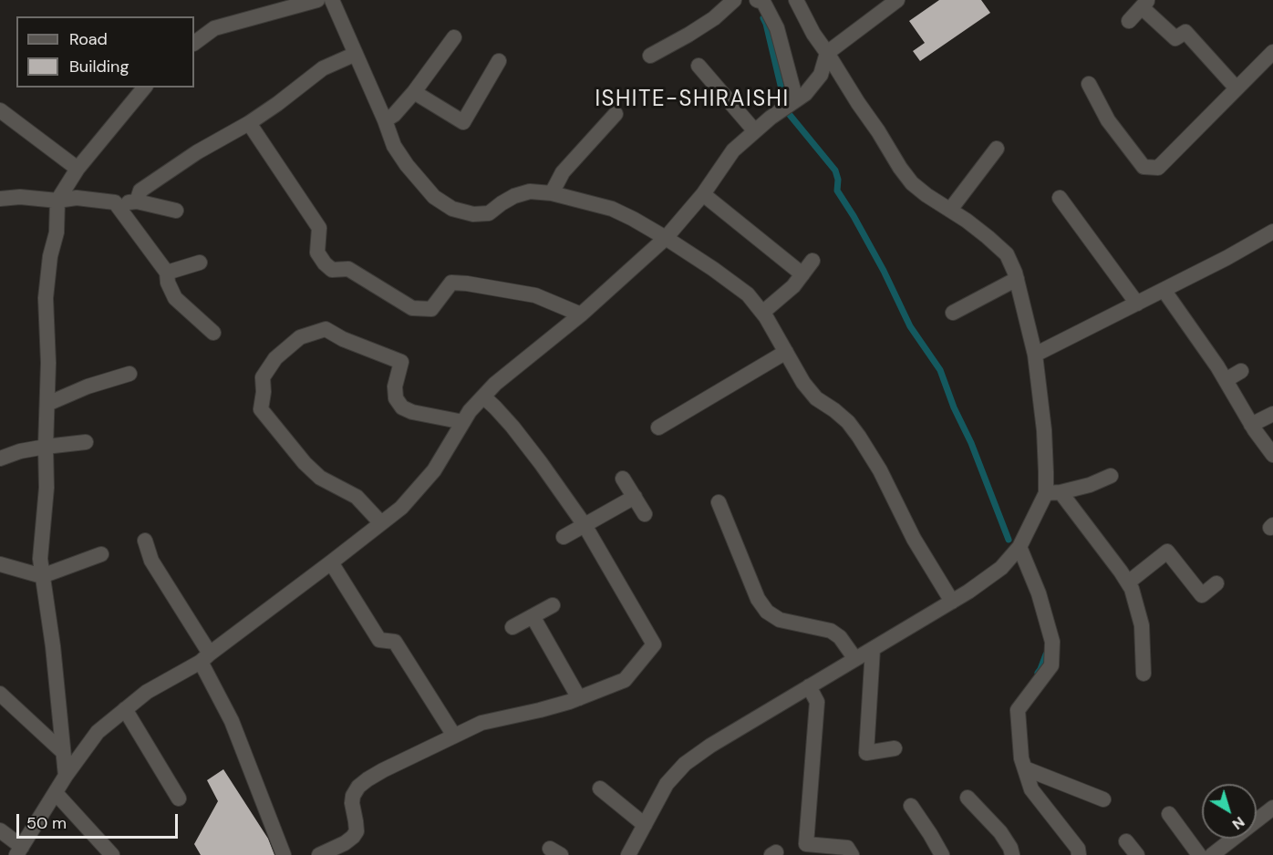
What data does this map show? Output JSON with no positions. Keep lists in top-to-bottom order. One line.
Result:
{"districts":["ISHITE-SHIRAISHI"],"legend":["Road","Building"],"scale_bar":"50 m","north":"bottom right"}
